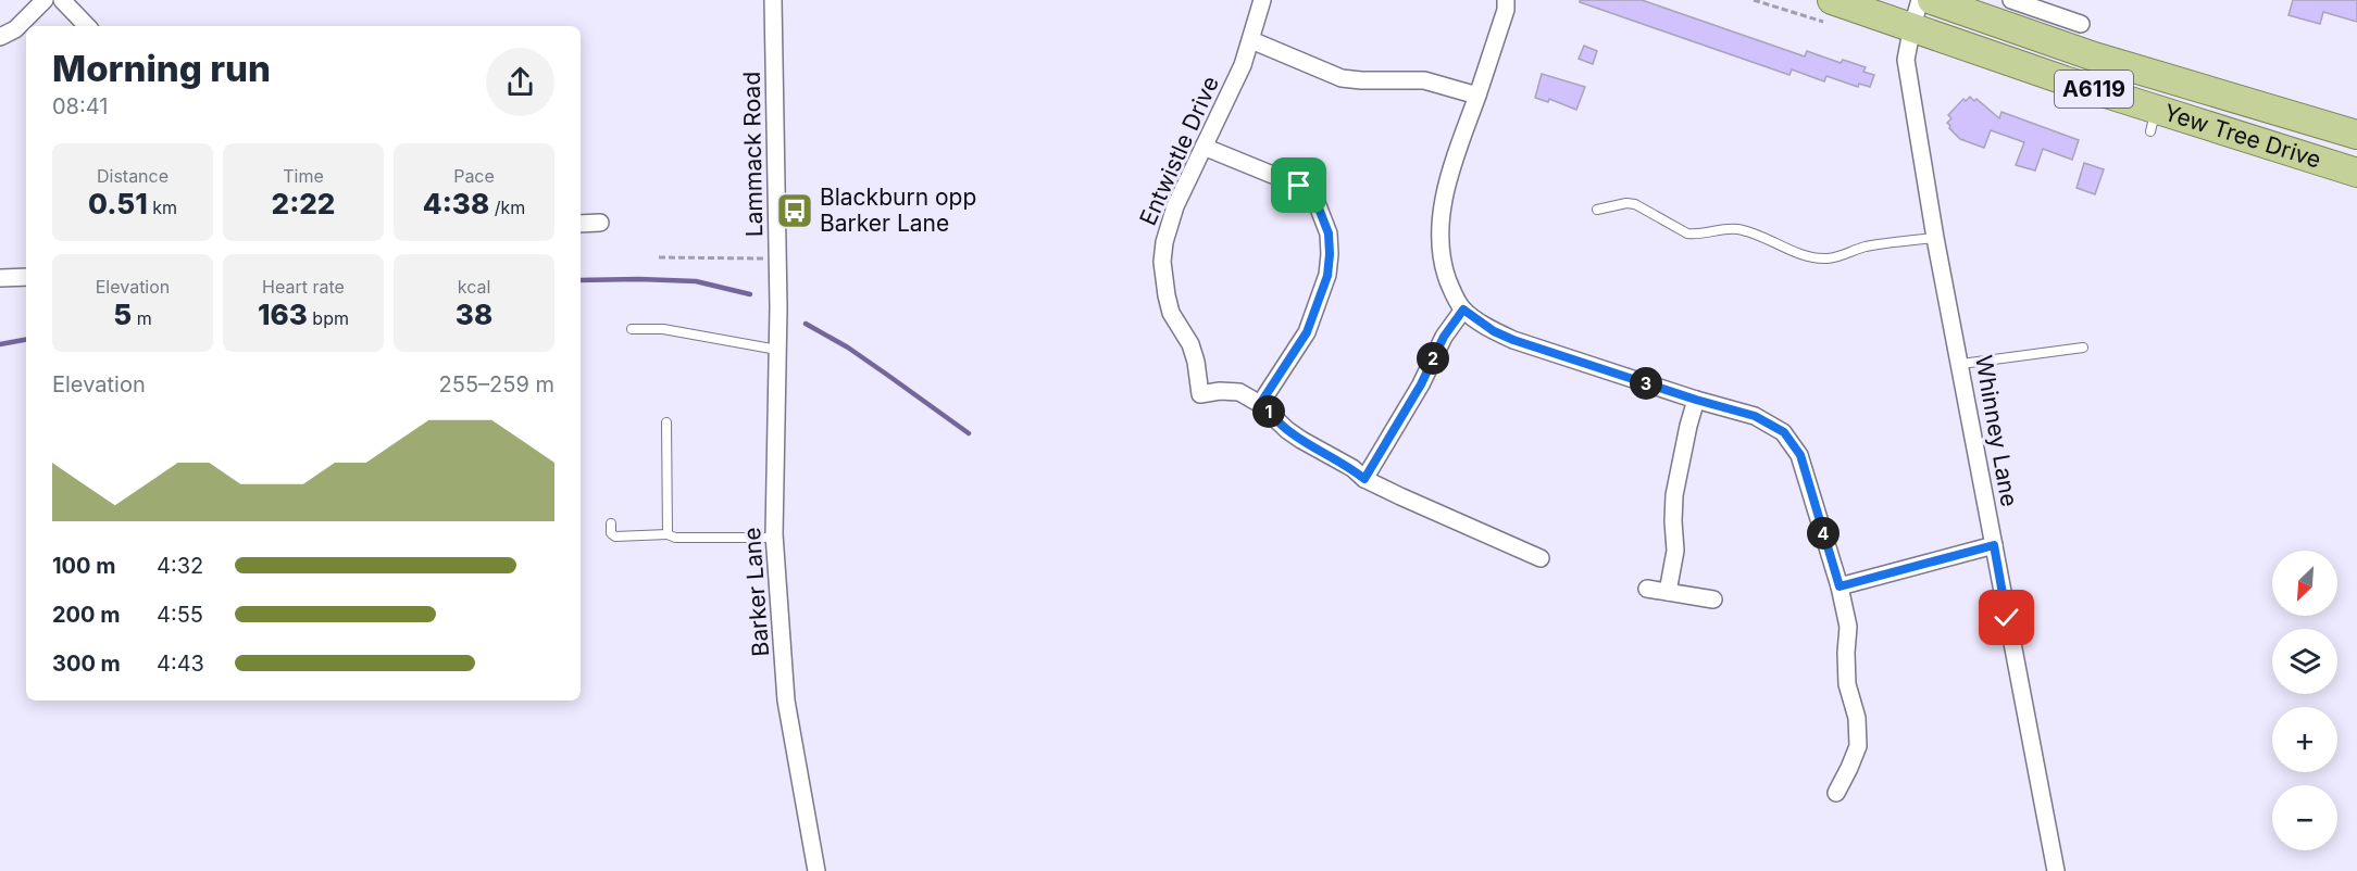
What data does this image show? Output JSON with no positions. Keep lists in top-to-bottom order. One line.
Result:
{"streets":{"highway":["A6119","Yew Tree Drive"],"street":["Entwistle Drive","Lammack Road","Whinney Lane","Barker Lane"]},"crossings":[["Yew Tree Drive","Whinney Lane"],["Lammack Road","Barker Lane"]],"places":{"bus stop":["Blackburn opp Barker Lane"]},"north":"bottom left","page":{"heading":["Morning run","08:41"],"stats":[["Distance","0.51 km"],["Time","2:22"],["Pace","4:38 /km"],["Elevation","5 m"],["Heart rate","163 bpm"],["kcal","38"]],"pins":["2","3","1","4"],"chart":["Elevation","255–259 m"],"list":[{"name":"100 m","note":"4:32"},{"name":"200 m","note":"4:55"},{"name":"300 m","note":"4:43"}],"map_buttons":["+","−"]}}
